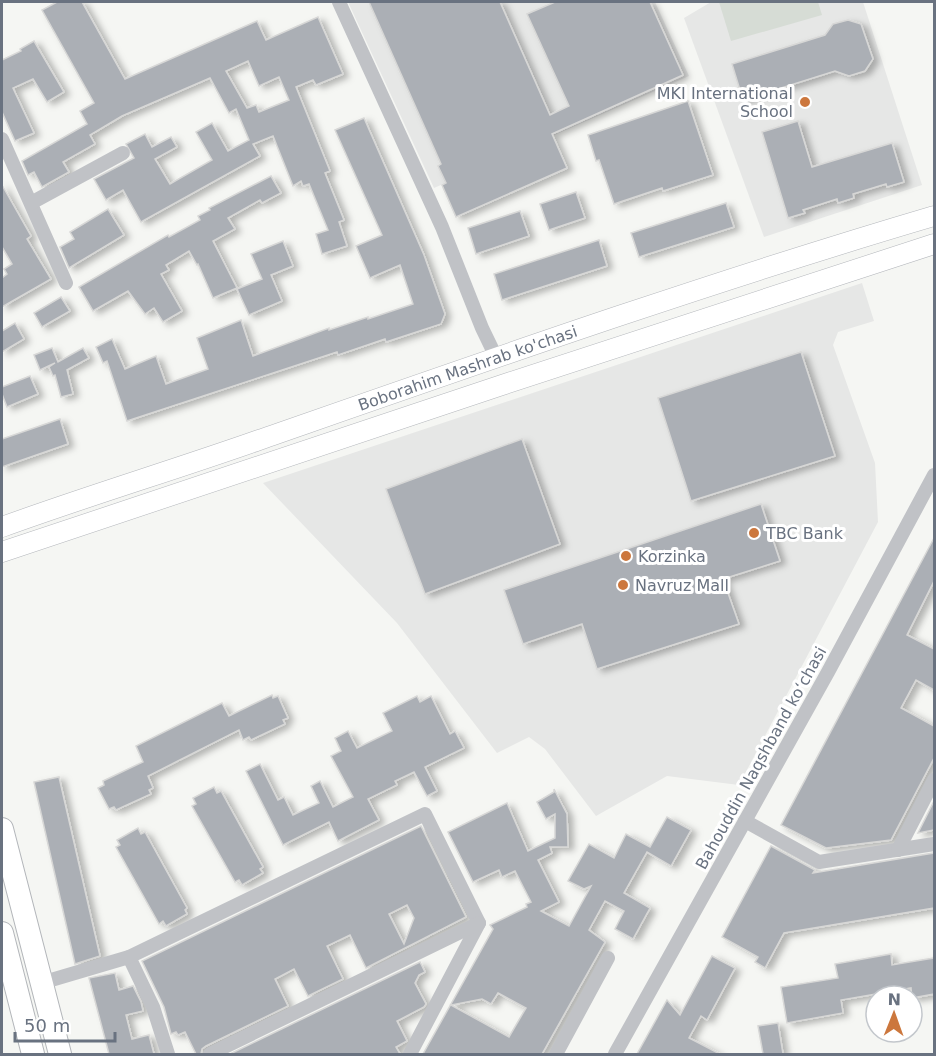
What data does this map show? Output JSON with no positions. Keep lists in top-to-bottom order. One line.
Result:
{"streets":{"main road":["Boborahim Mashrab ko'chasi"],"street":["Bahouddin Naqshband koʻchasi"]},"places":["MKI International School","TBC Bank","Korzinka","Navruz Mall"],"scale_bar":"50 m","north":"top"}
